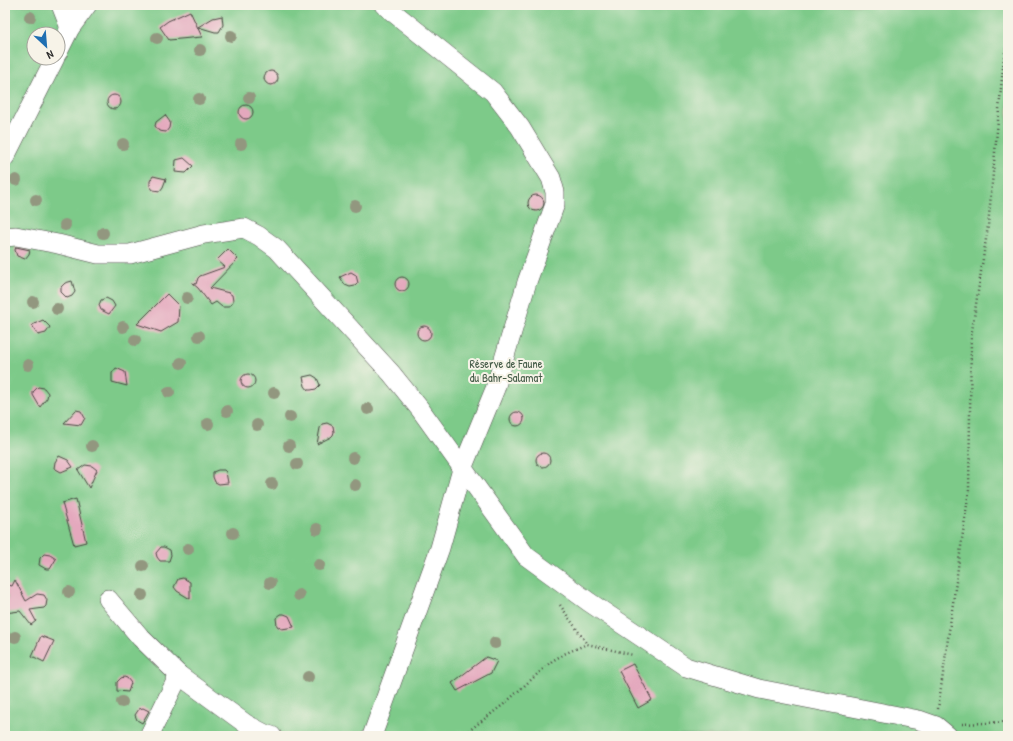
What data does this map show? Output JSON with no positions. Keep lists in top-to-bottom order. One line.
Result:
{"parks":["Réserve de Faune du Bahr-Salamat"],"north":"bottom right"}
